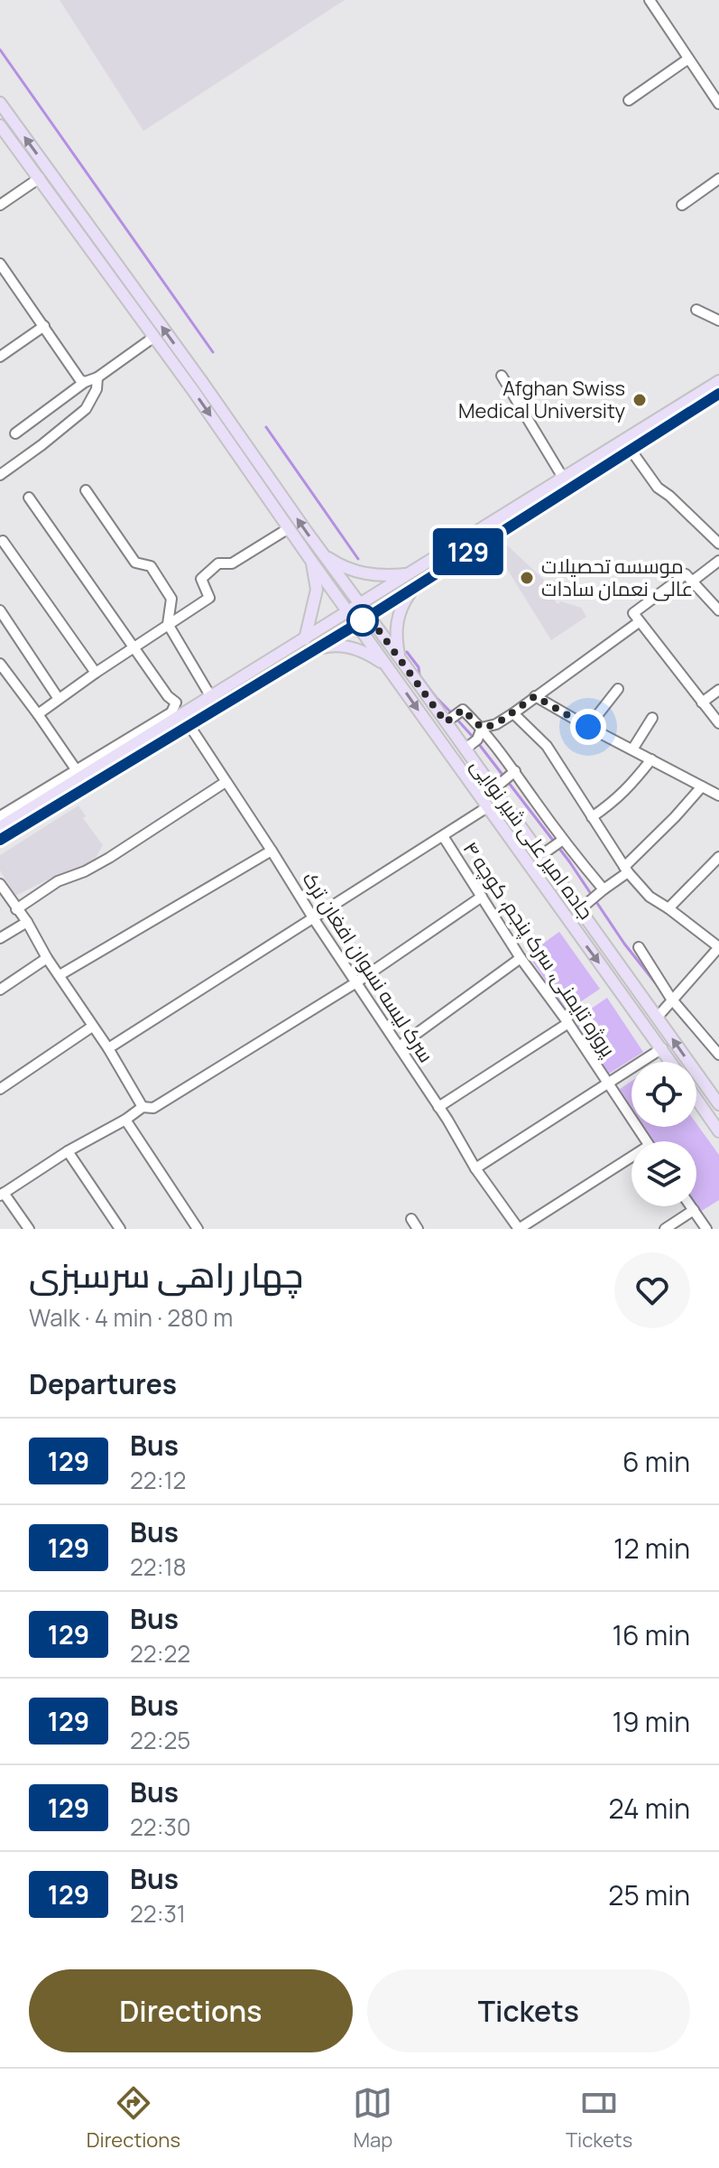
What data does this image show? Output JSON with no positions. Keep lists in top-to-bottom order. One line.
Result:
{"streets":{"main road":["جاده امیر علی شیر نوایی"],"street":["پروژه تایمنی، سرک پنجم، کوچه ۴","سرک لیسه نسوان افغان‌ ترک"]},"places":["Afghan Swiss Medical University","موسسه تحصیلات عالی نعمان سادات"],"lines":["bus line 129"],"page":{"on_map":"129","heading":[["چهار راهی سرسبزی","Walk · 4 min · 280 m"],"Departures"],"list":[{"mark":"129","name":"Bus","note":"22:12","value":"6 min"},{"mark":"129","name":"Bus","note":"22:18","value":"12 min"},{"mark":"129","name":"Bus","note":"22:22","value":"16 min"},{"mark":"129","name":"Bus","note":"22:25","value":"19 min"},{"mark":"129","name":"Bus","note":"22:30","value":"24 min"},{"mark":"129","name":"Bus","note":"22:31","value":"25 min"}],"buttons":["Directions","Tickets"],"tabs":["Directions","Map","Tickets"]}}
